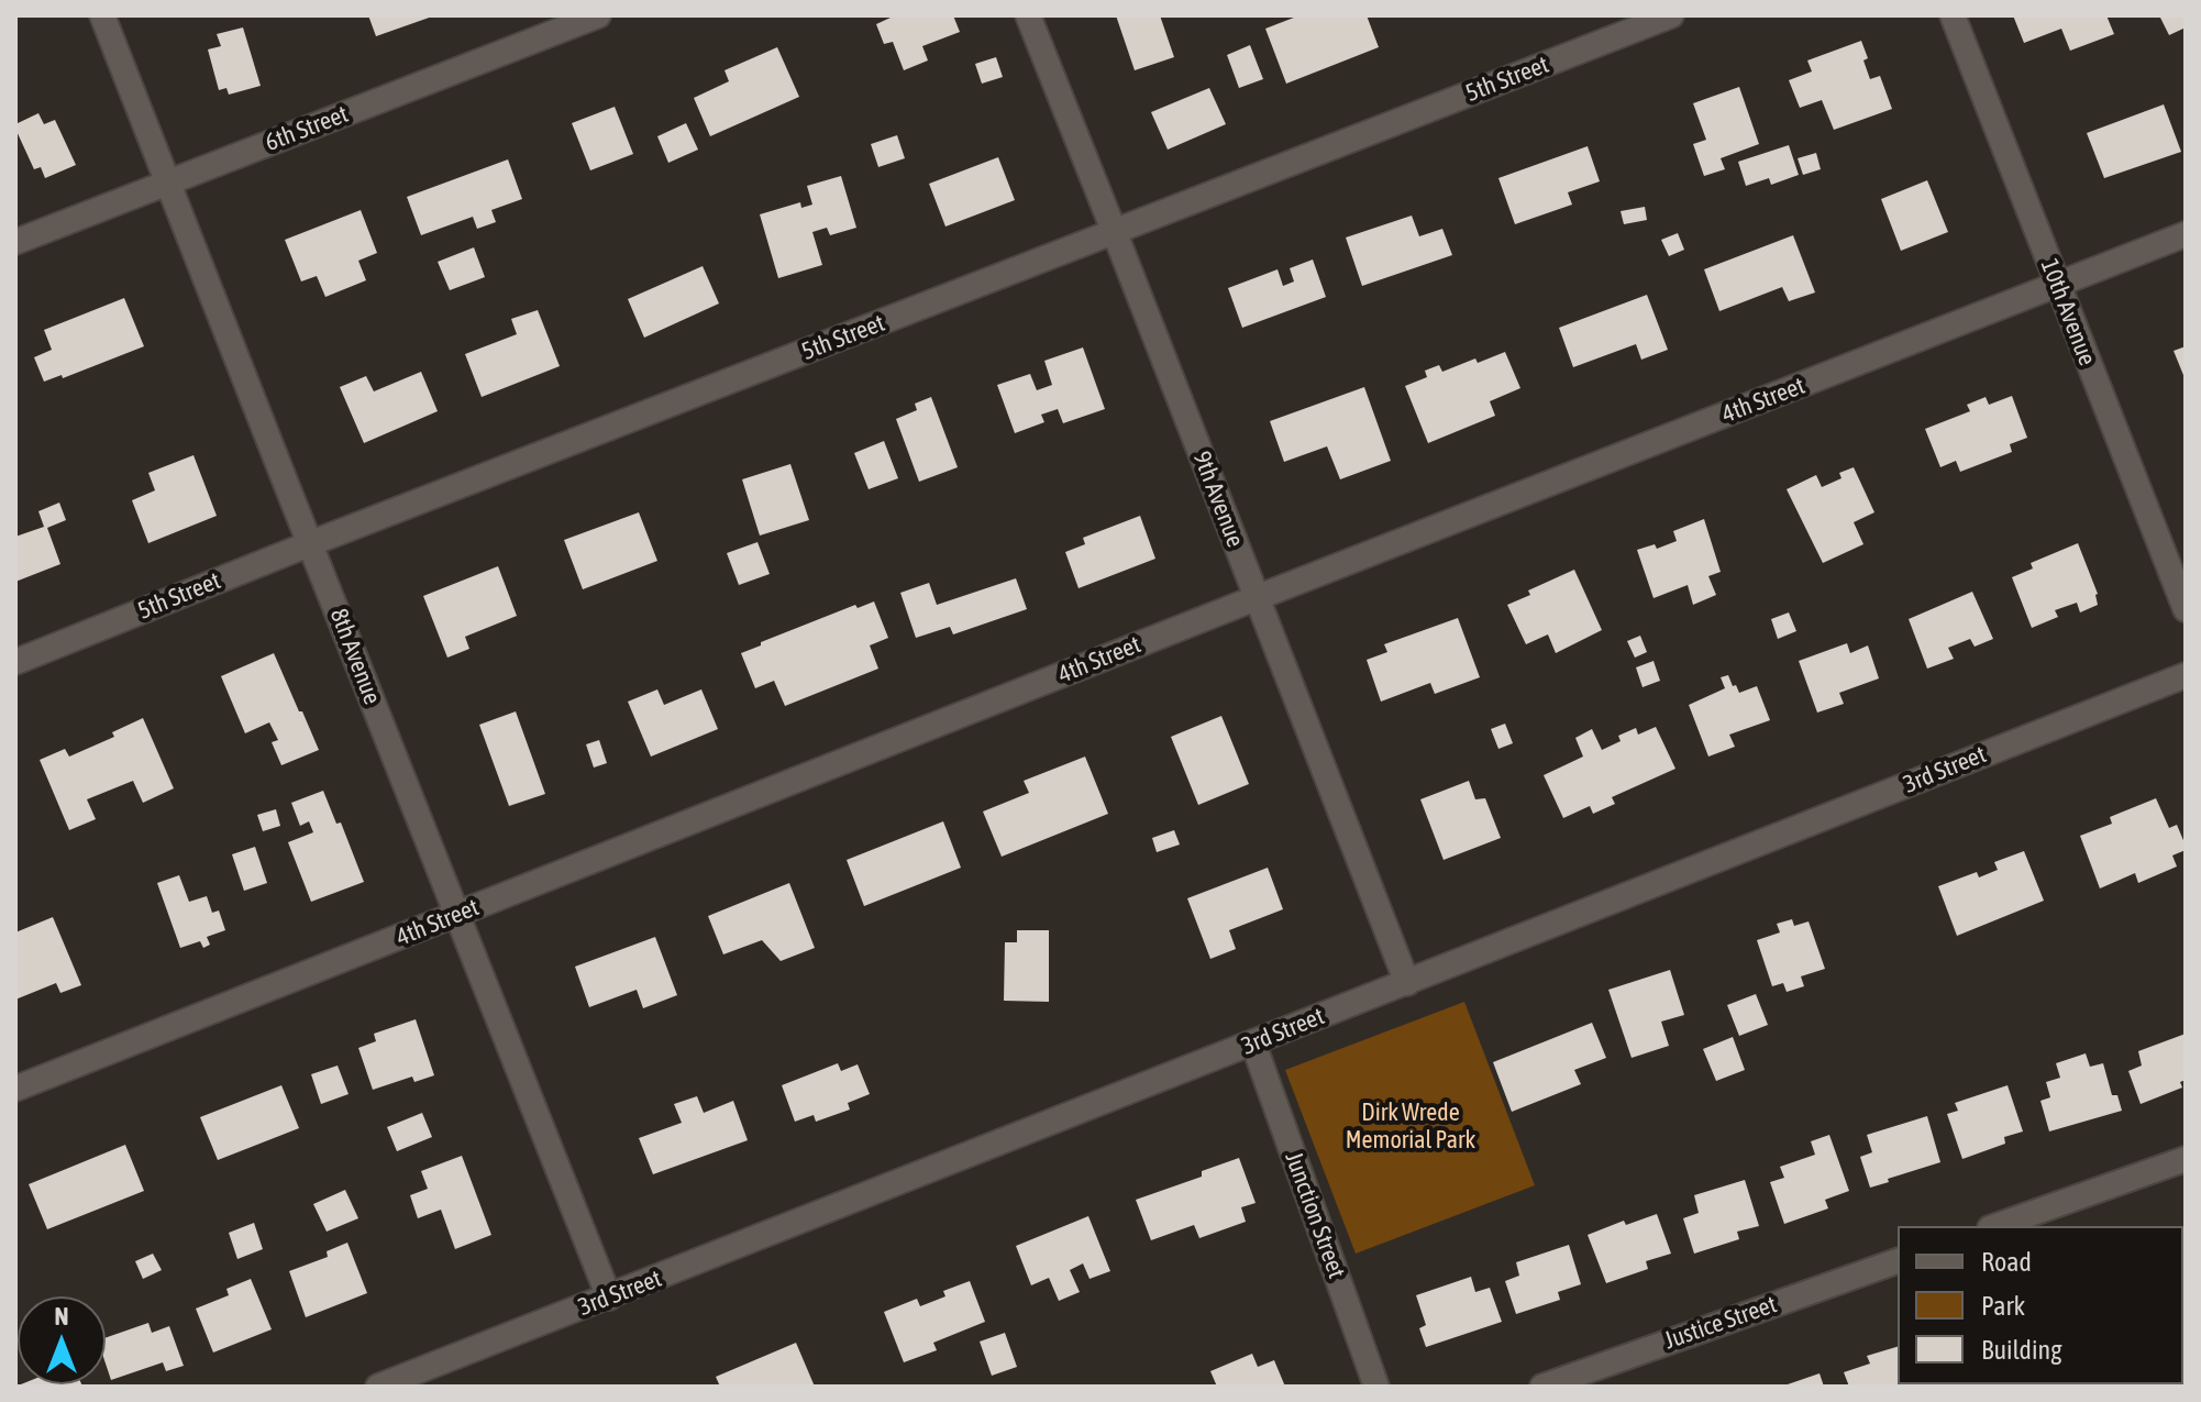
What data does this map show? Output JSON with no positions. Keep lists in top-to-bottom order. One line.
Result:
{"streets":{"street":["5th Street","6th Street","10th Avenue","4th Street","9th Avenue","8th Avenue","3rd Street","Junction Street","Justice Street"]},"crossings":[["5th Street","9th Avenue"],["5th Street","8th Avenue"],["6th Street","8th Avenue"],["10th Avenue","4th Street"],["4th Street","9th Avenue"],["4th Street","8th Avenue"],["9th Avenue","3rd Street"],["8th Avenue","3rd Street"],["3rd Street","Junction Street"]],"parks":["Dirk Wrede Memorial Park"],"legend":["Road","Park","Building"],"north":"top"}
